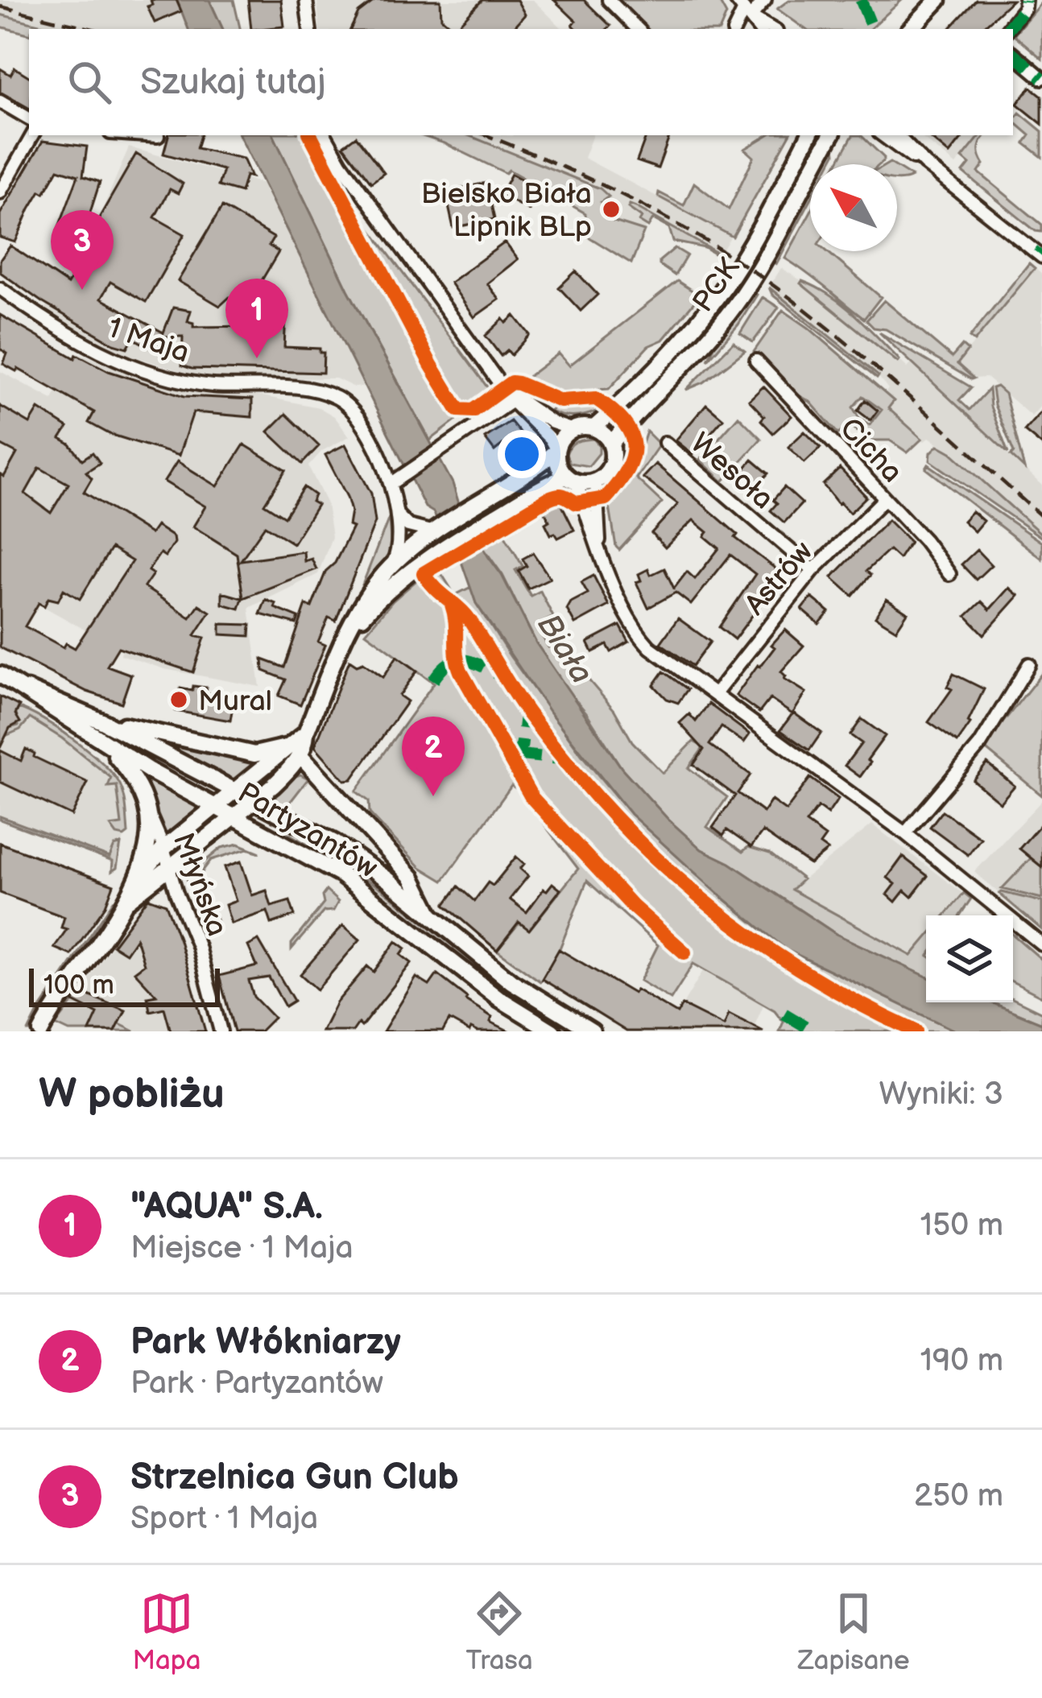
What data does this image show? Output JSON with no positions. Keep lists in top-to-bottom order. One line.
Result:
{"streets":{"street":["PCK","1 Maja","Cicha","Wesoła","Astrów","Partyzantów","Młyńska"]},"crossings":[["Cicha","Astrów"],["Wesoła","Astrów"]],"water":["Biała"],"places":["Bielsko Biała Lipnik BLp","Mural"],"scale_bar":"100 m","north":"top left","page":{"search":"Szukaj tutaj","pins":["3","1","2"],"scale":"100 m","heading":["W pobliżu","Wyniki: 3"],"list":[{"mark":"1","name":"\"AQUA\" S.A.","note":"Miejsce · 1 Maja","value":"150 m"},{"mark":"2","name":"Park Włókniarzy","note":"Park · Partyzantów","value":"190 m"},{"mark":"3","name":"Strzelnica Gun Club","note":"Sport · 1 Maja","value":"250 m"}],"nav":["Mapa","Trasa","Zapisane"]}}
